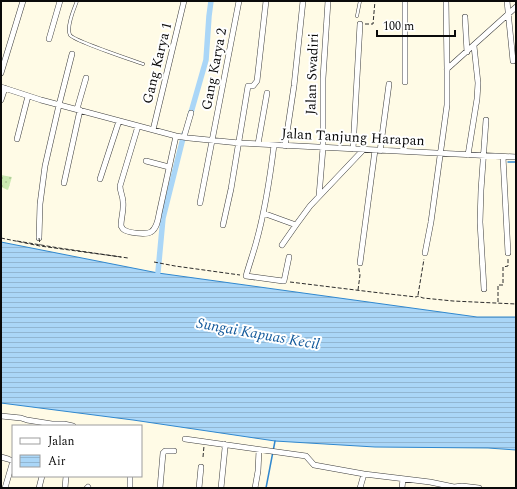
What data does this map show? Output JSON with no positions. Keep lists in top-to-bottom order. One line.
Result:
{"streets":{"street":["Gang Karya 1","Gang Karya 2","Jalan Swadiri","Jalan Tanjung Harapan"]},"crossings":[["Gang Karya 1","Jalan Tanjung Harapan"],["Gang Karya 2","Jalan Tanjung Harapan"],["Jalan Swadiri","Jalan Tanjung Harapan"]],"water":["Sungai Kapuas Kecil"],"legend":["Jalan","Air"],"scale_bar":"100 m"}
